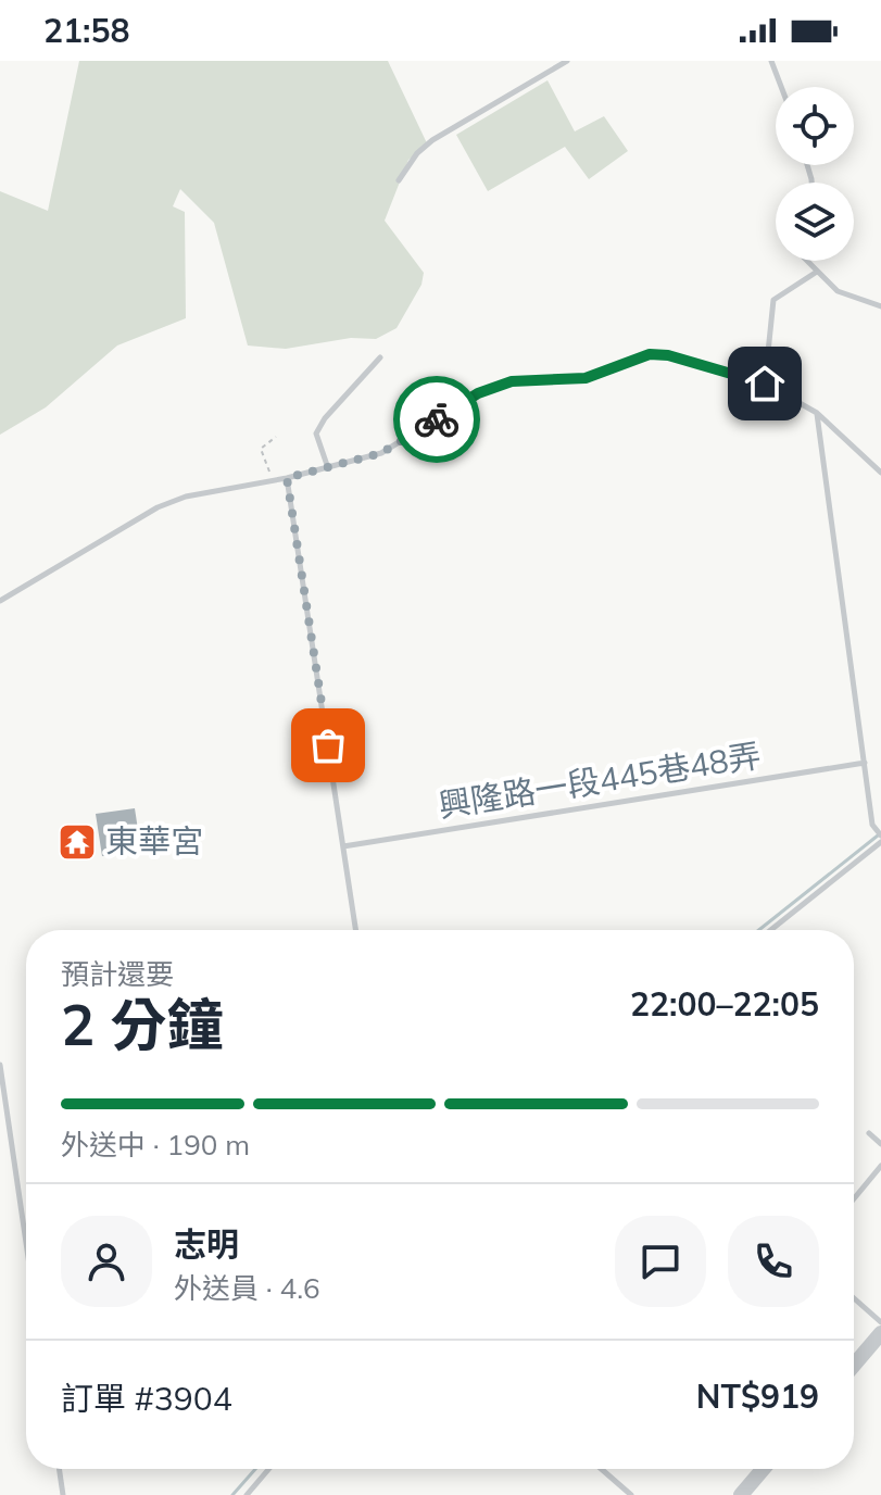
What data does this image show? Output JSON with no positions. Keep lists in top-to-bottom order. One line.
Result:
{"streets":{"lane":["興隆路一段445巷48弄"]},"places":{"temple":["東華宮"]},"page":{"status":"21:58","heading":["2 分鐘","預計還要","22:00–22:05"],"panel":["志明","外送員 · 4.6","訂單 #3904","NT$919"],"bar":"外送中 · 190 m"}}
